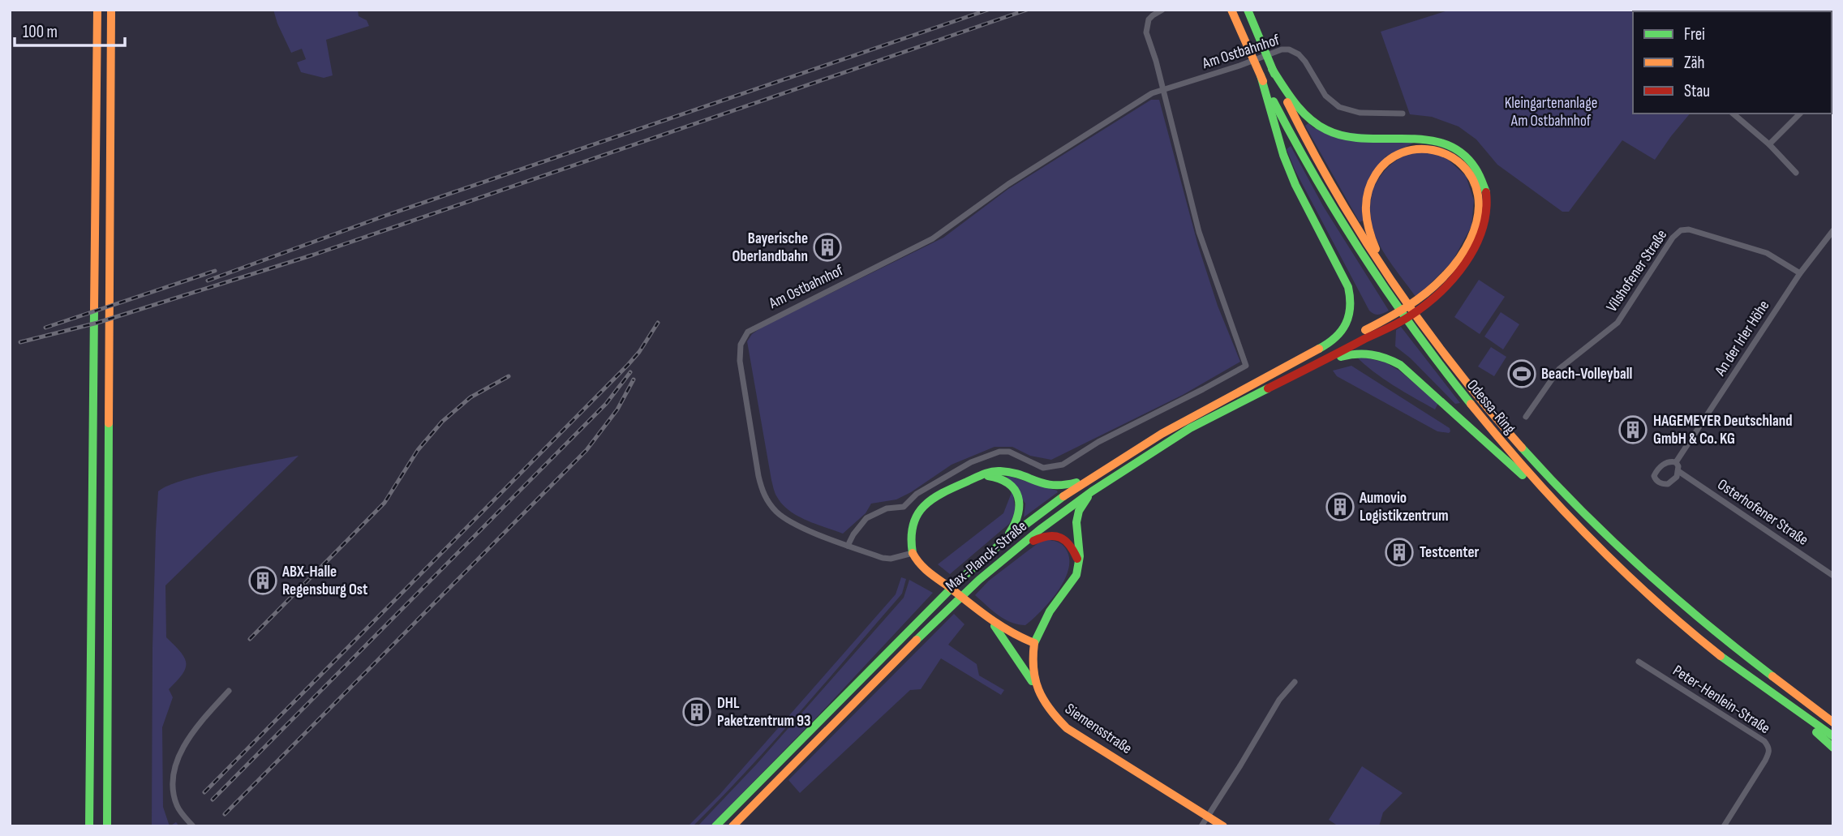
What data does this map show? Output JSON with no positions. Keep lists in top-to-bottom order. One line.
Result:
{"streets":{"main road":["Odessa-Ring","Max-Planck-Straße","Siemensstraße"],"street":["Am Ostbahnhof","Vilshofener Straße","An der Irler Höhe","Osterhofener Straße","Peter-Henlein-Straße"]},"crossings":[["Vilshofener Straße","An der Irler Höhe"],["An der Irler Höhe","Osterhofener Straße"]],"parks":["Kleingartenanlage Am Ostbahnhof"],"places":{"building":["Bayerische Oberlandbahn","HAGEMEYER Deutschland GmbH & Co. KG","Aumovio Logistikzentrum","Testcenter","ABX-Halle Regensburg Ost","DHL Paketzentrum 93"],"sports":["Beach-Volleyball"]},"legend":["Frei","Zäh","Stau"],"scale_bar":"100 m"}
